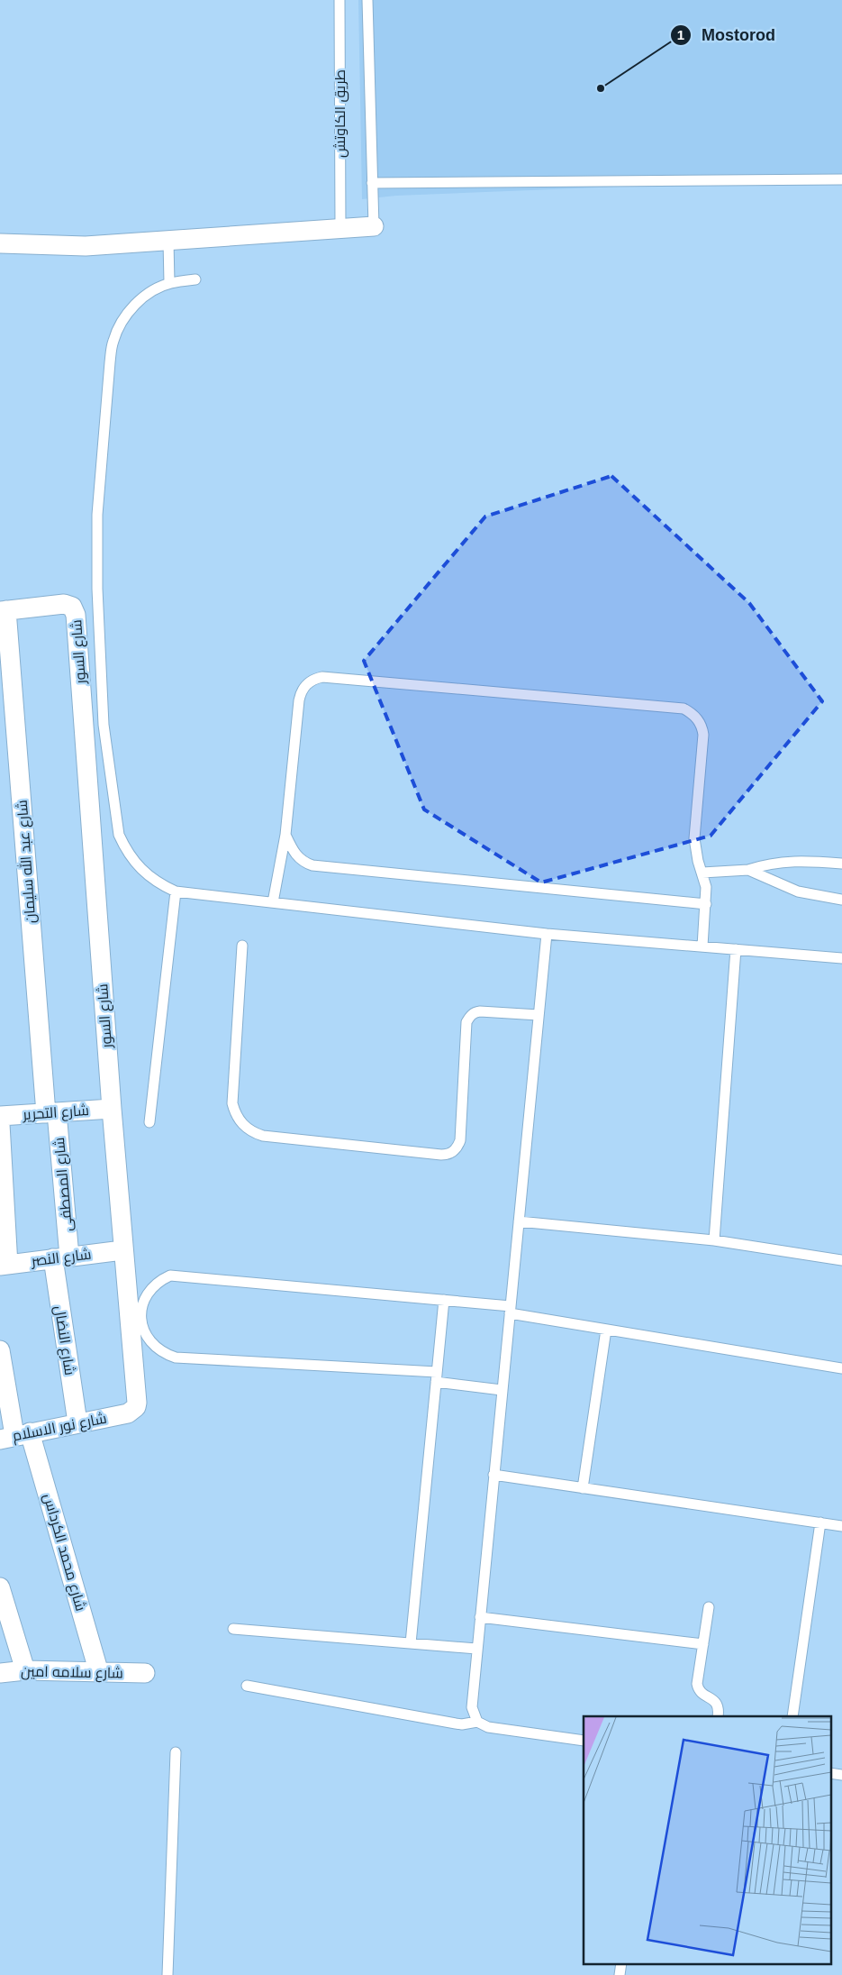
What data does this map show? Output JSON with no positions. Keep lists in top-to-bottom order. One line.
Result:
{"streets":{"street":["شارع السور","شارع عبد الله سليمان","شارع التحرير","شارع المصطفى","شارع النصر","شارع النضال","شارع نور الاسلام","شارع محمد الكرداس","شارع سلامه امين"],"lane":["طريق الكاوتش"]},"crossings":[["شارع السور","شارع عبد الله سليمان"],["شارع السور","شارع التحرير"],["شارع السور","شارع النصر"],["شارع السور","شارع نور الاسلام"],["شارع عبد الله سليمان","شارع التحرير"],["شارع عبد الله سليمان","شارع المصطفى"],["شارع التحرير","شارع المصطفى"],["شارع المصطفى","شارع النصر"],["شارع المصطفى","شارع النضال"],["شارع النصر","شارع النضال"],["شارع النضال","شارع نور الاسلام"],["شارع نور الاسلام","شارع محمد الكرداس"],["شارع محمد الكرداس","شارع سلامه امين"]],"places":["Mostorod"]}
